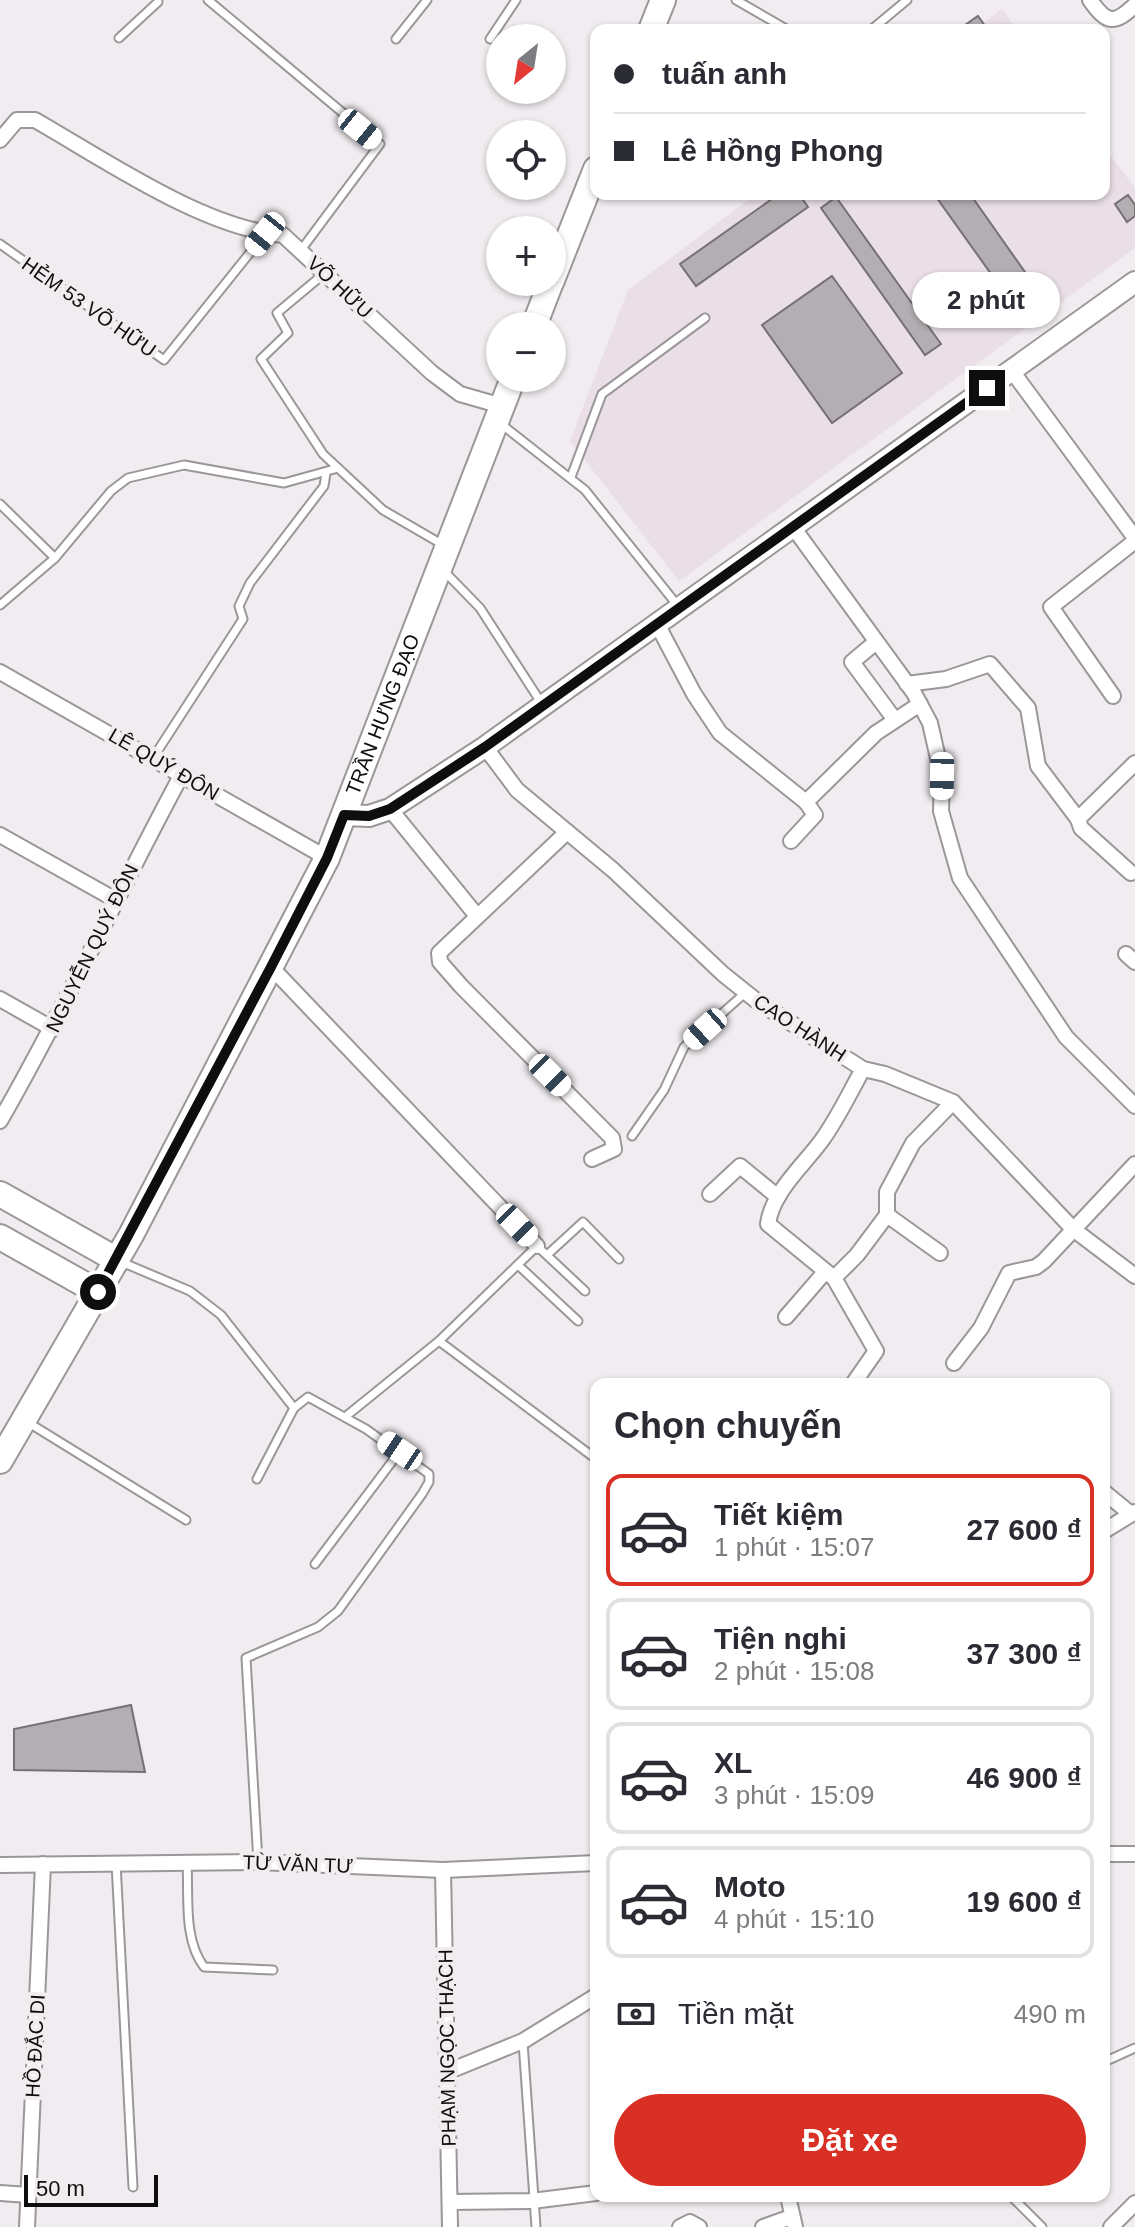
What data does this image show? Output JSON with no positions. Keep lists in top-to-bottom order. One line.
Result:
{"streets":{"main road":["TRẦN HƯNG ĐẠO"],"street":["VÕ HỮU","LÊ QUÝ ĐÔN","NGUYỄN QUÝ ĐÔN","CAO HÀNH","TỪ VĂN TƯ","HỒ ĐẮC DI","PHẠM NGỌC THẠCH"],"lane":["HẺM 53 VÕ HỮU"]},"crossings":[["VÕ HỮU","HẺM 53 VÕ HỮU"],["VÕ HỮU","TRẦN HƯNG ĐẠO"],["TRẦN HƯNG ĐẠO","LÊ QUÝ ĐÔN"],["LÊ QUÝ ĐÔN","NGUYỄN QUÝ ĐÔN"],["TỪ VĂN TƯ","HỒ ĐẮC DI"],["TỪ VĂN TƯ","PHẠM NGỌC THẠCH"]],"scale_bar":"50 m","north":"bottom left","page":{"map_buttons":["+","−"],"banner":["tuấn anh","Lê Hồng Phong"],"bubble":"2 phút","heading":"Chọn chuyến","list":[{"name":"Tiết kiệm","note":"1 phút · 15:07","value":"27 600 ₫"},{"name":"Tiện nghi","note":"2 phút · 15:08","value":"37 300 ₫"},{"name":"XL","note":"3 phút · 15:09","value":"46 900 ₫"},{"name":"Moto","note":"4 phút · 15:10","value":"19 600 ₫"}],"pay":["Tiền mặt","490 m"],"buttons":"Đặt xe","scale":"50 m"}}
